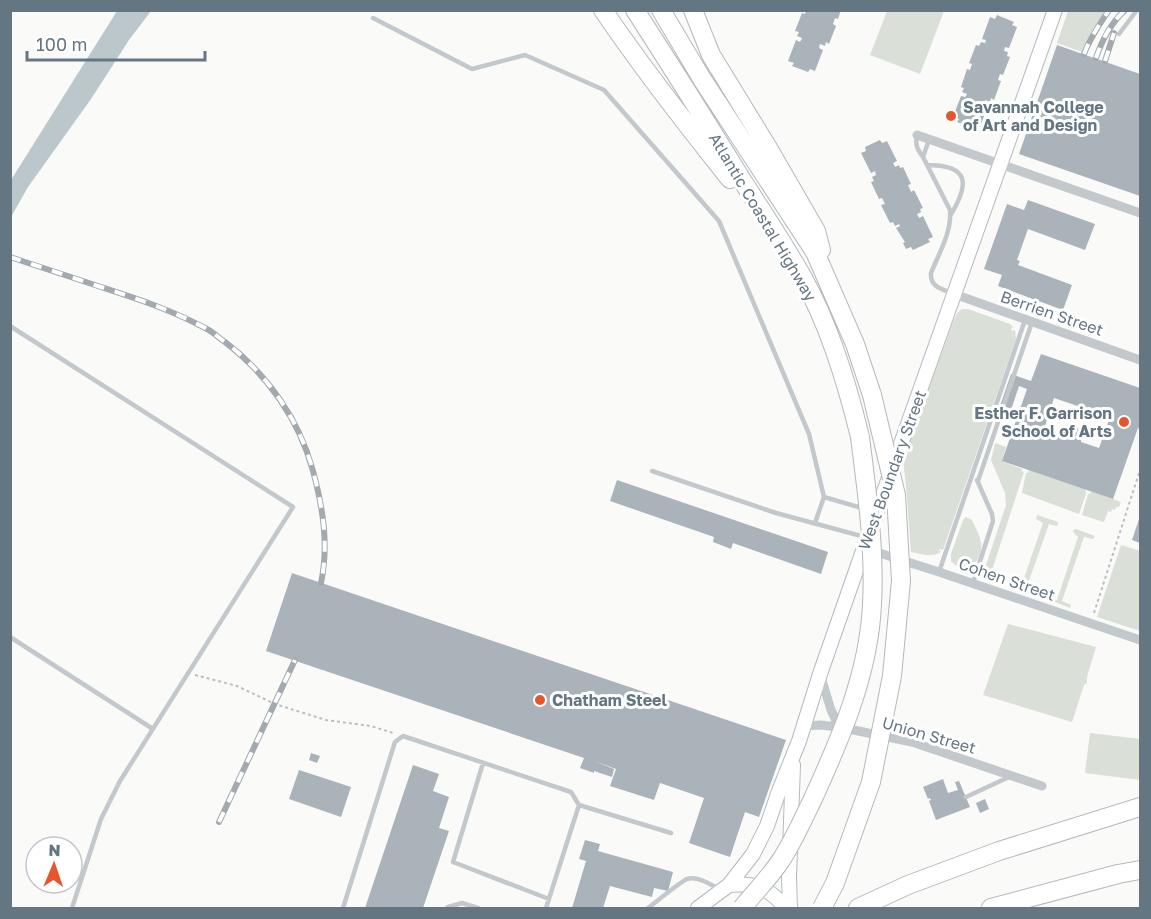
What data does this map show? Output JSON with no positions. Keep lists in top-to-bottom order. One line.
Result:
{"streets":{"highway":["Atlantic Coastal Highway"],"main road":["West Boundary Street"],"street":["Berrien Street","Cohen Street","Union Street"]},"crossings":[["Berrien Street","West Boundary Street"],["West Boundary Street","Cohen Street"],["West Boundary Street","Union Street"]],"places":["Savannah College of Art and Design","Esther F. Garrison School of Arts","Chatham Steel"],"scale_bar":"100 m","north":"top"}
